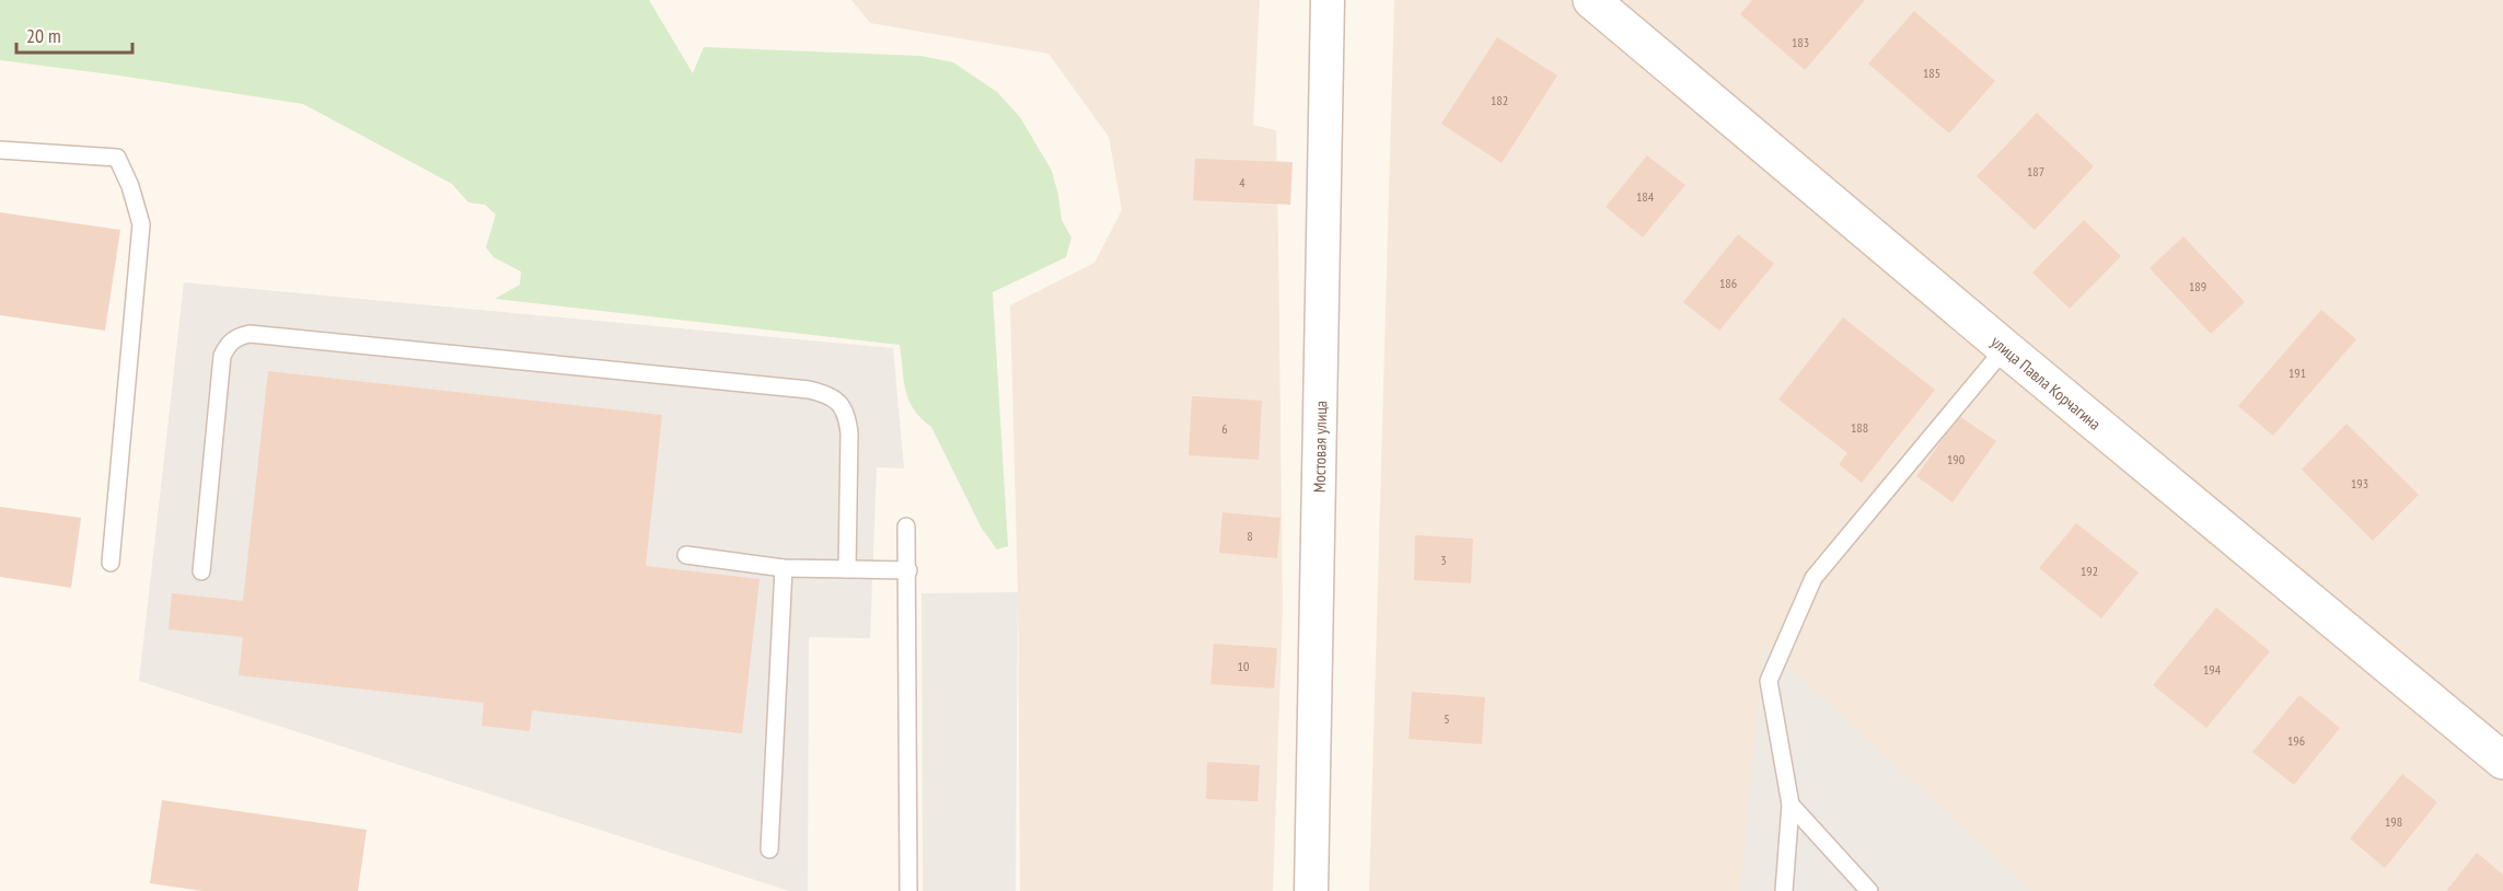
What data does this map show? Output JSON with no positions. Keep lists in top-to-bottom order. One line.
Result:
{"streets":{"main road":["улица Павла Корчагина"],"street":["Мостовая улица"]},"house_numbers":["183","185","182","187","4","184","186","189","191","188","6","190","193","8","3","192","10","194","5","196","198"],"scale_bar":"20 m"}
